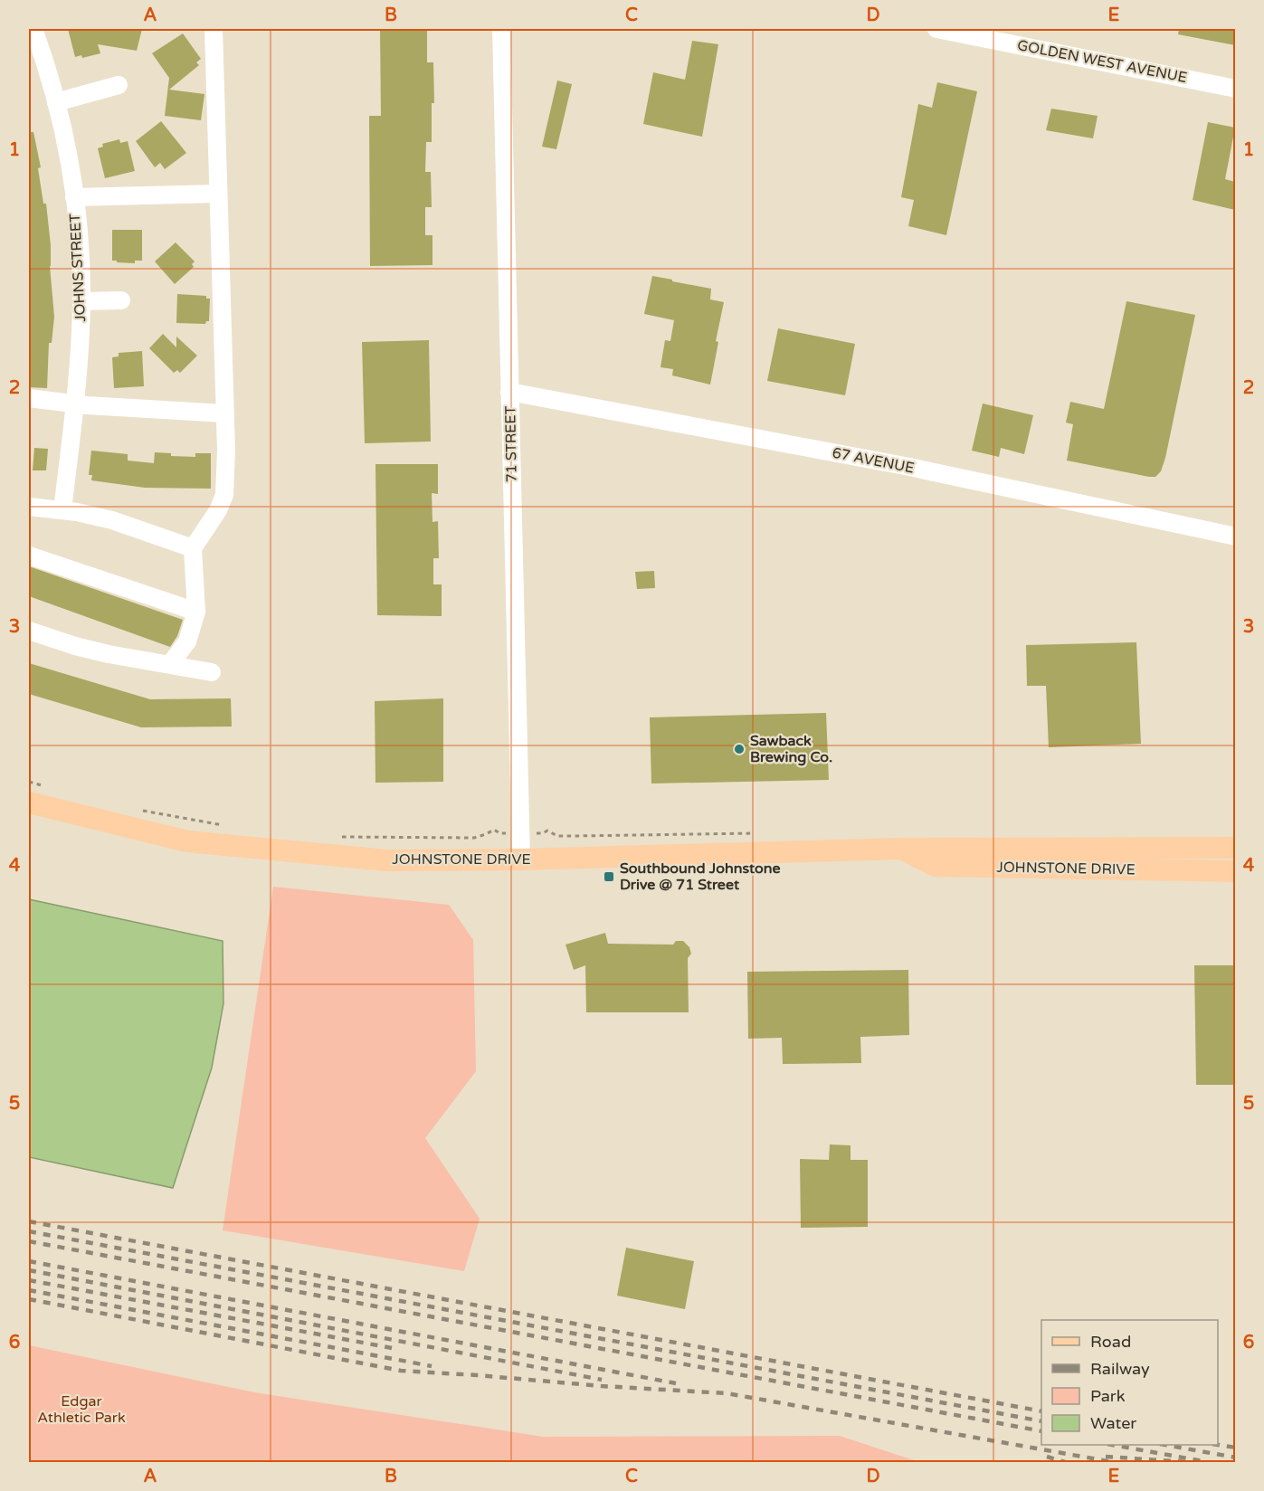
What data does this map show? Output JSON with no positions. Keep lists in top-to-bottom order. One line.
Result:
{"streets":{"main road":["JOHNSTONE DRIVE"],"street":["GOLDEN WEST AVENUE","JOHNS STREET","71 STREET","67 AVENUE"]},"crossings":[["71 STREET","67 AVENUE"],["71 STREET","JOHNSTONE DRIVE"]],"parks":["Edgar Athletic Park"],"places":{"other":["Sawback Brewing Co."],"transit":["Southbound Johnstone Drive @ 71 Street"]},"legend":["Road","Railway","Park","Water"],"grid":{"columns":["A","B","C","D","E"],"rows":["1","2","3","4","5","6"]}}
